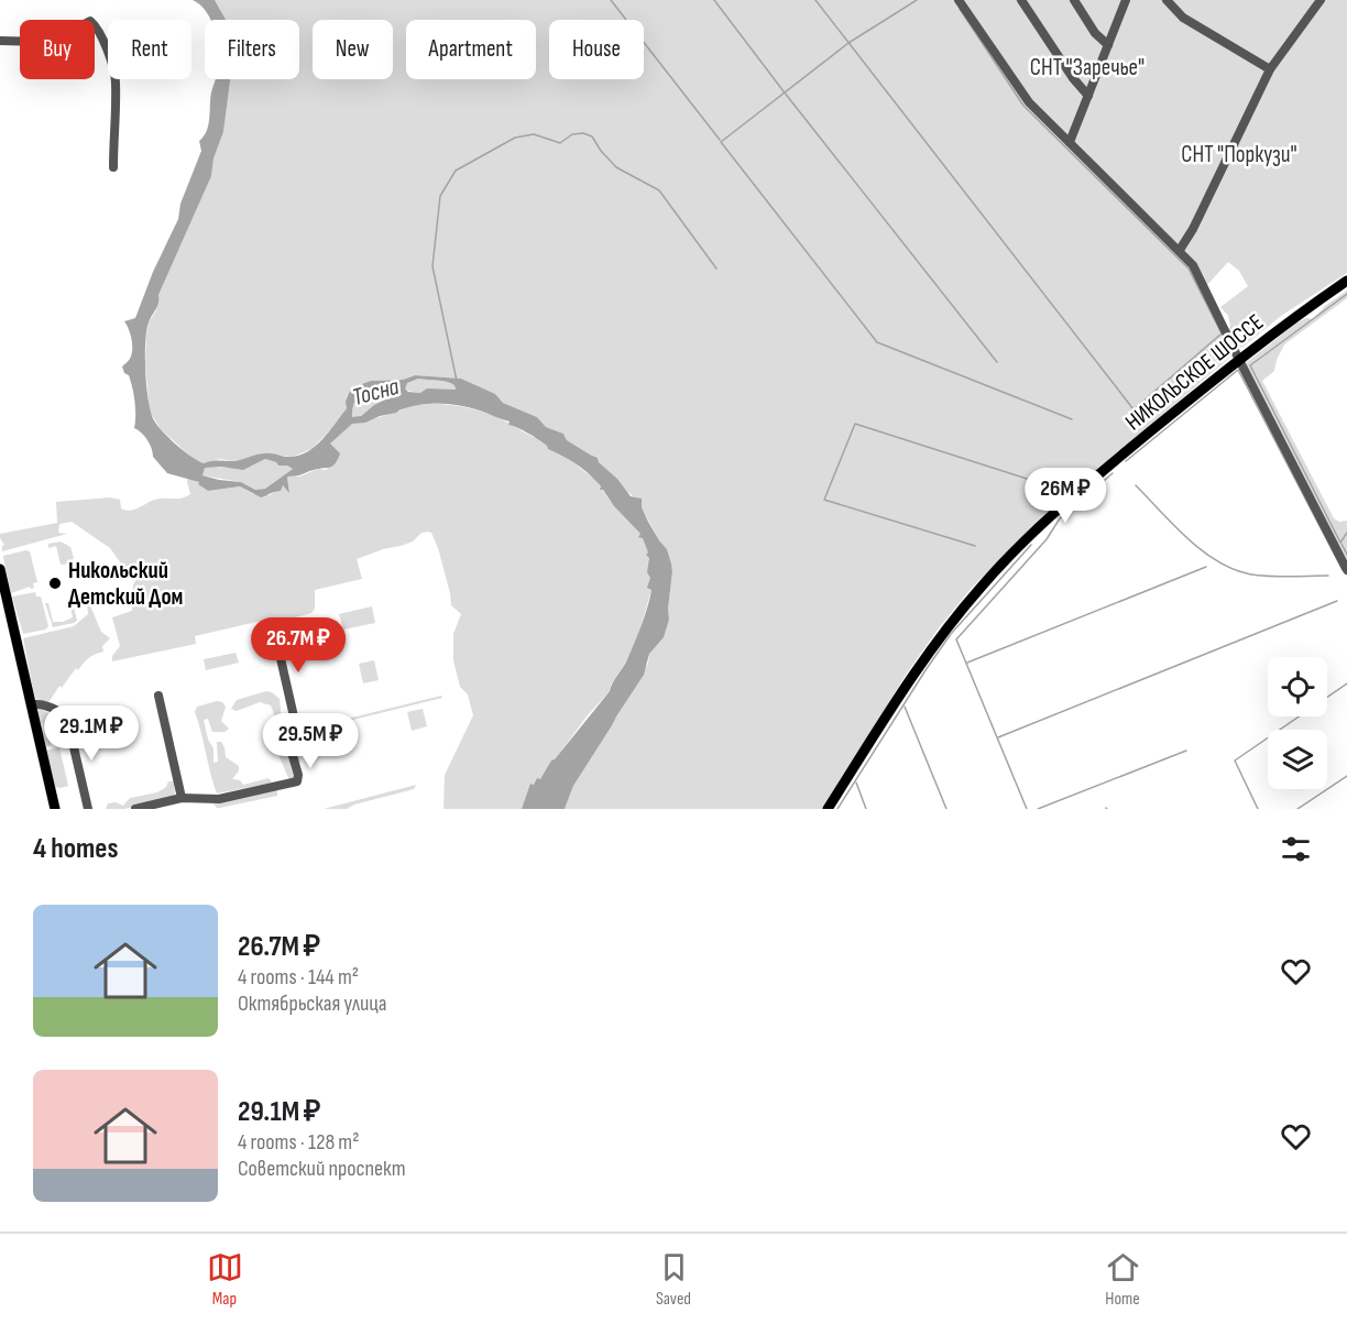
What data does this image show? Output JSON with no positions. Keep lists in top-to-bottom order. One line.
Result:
{"streets":{"main road":["НИКОЛЬСКОЕ ШОССЕ"]},"water":["Тосна"],"parks":["СНТ \"Заречье\"","СНТ \"Поркузи\""],"places":["Никольский Детский Дом"],"page":{"chip":["Buy","Rent","Filters","New","Apartment","House"],"price":["26M ₽","26.7M ₽","29.1M ₽","29.5M ₽"],"heading":"4 homes","list":[{"name":"26.7M ₽","note":"4 rooms · 144 m² · Октябрьская улица"},{"name":"29.1M ₽","note":"4 rooms · 128 m² · Советский проспект"}],"tabs":["Map","Saved","Home"]}}
